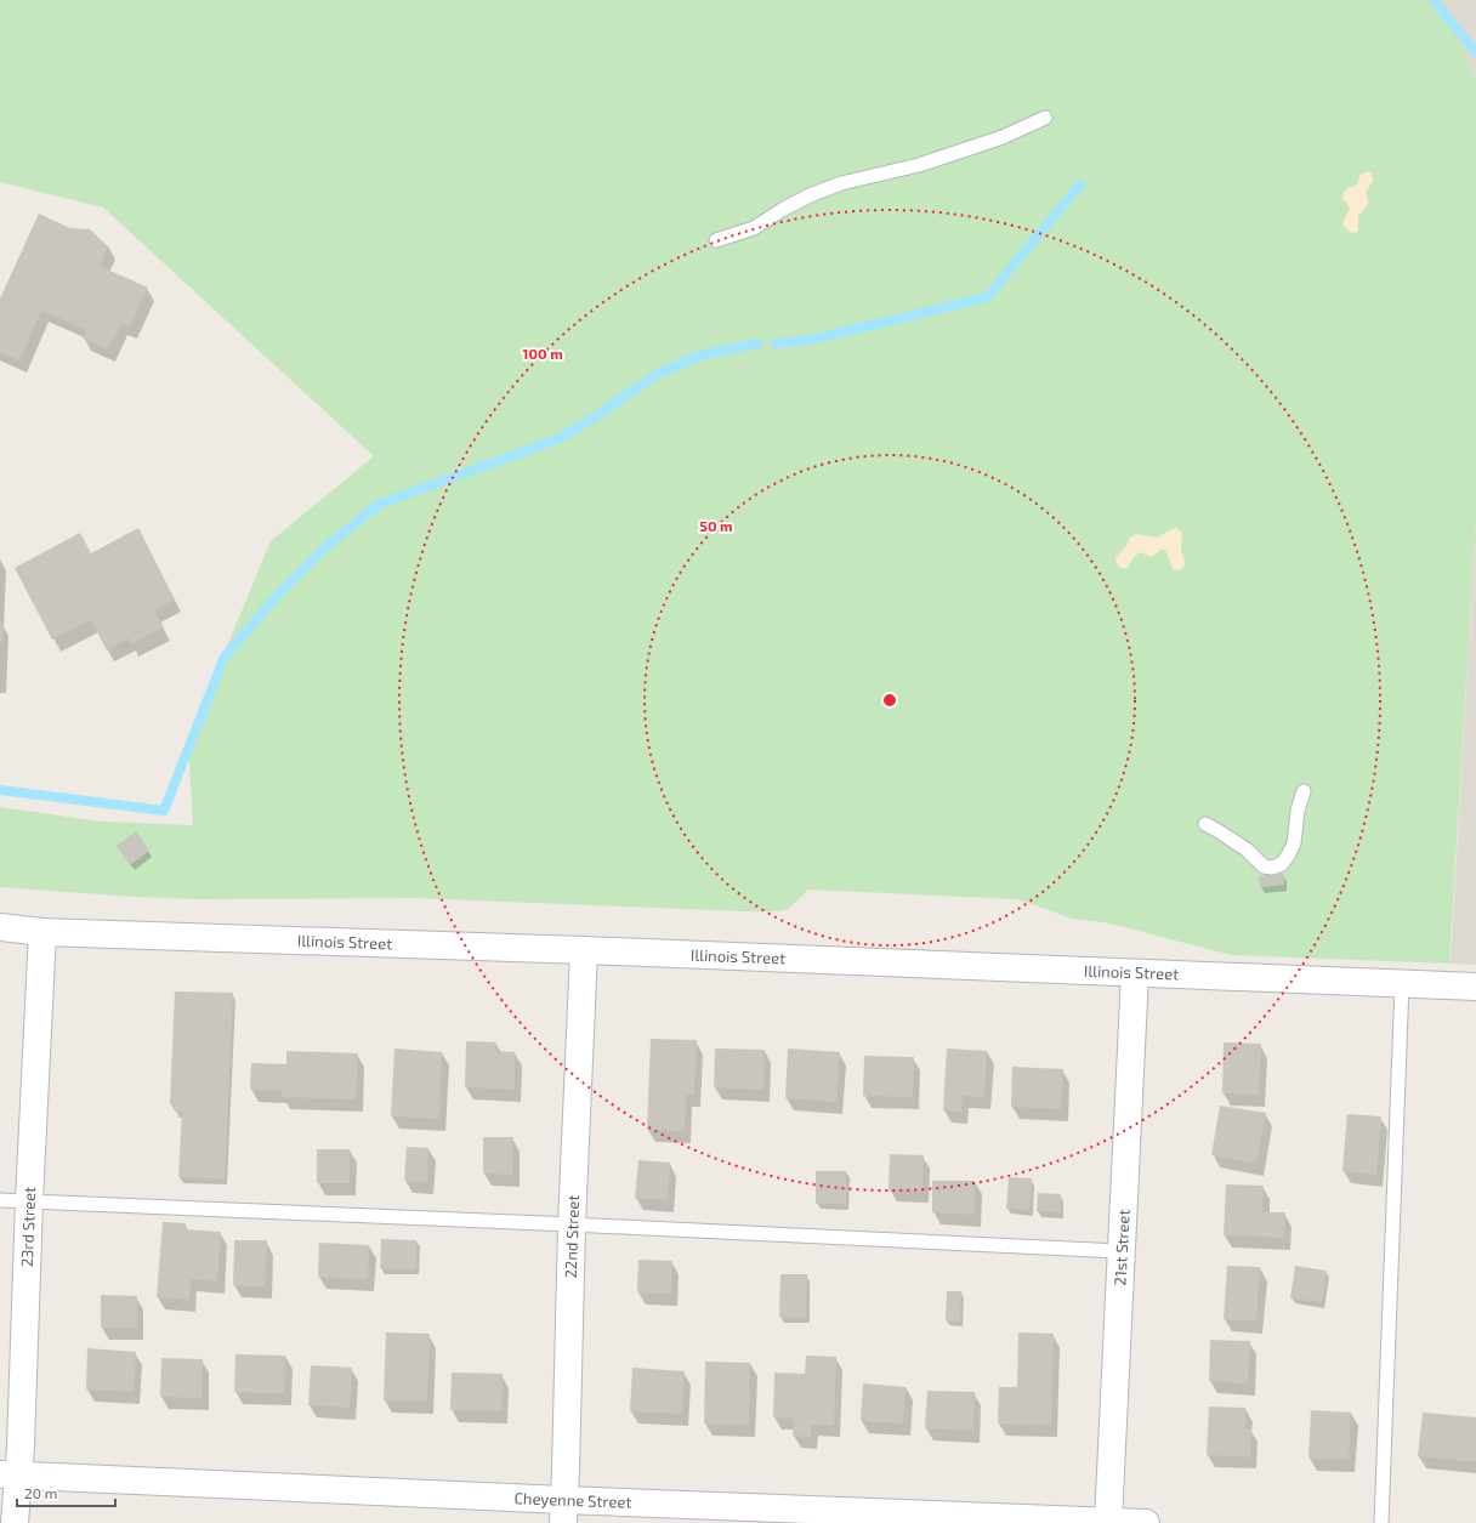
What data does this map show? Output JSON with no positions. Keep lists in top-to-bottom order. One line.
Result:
{"streets":{"street":["Illinois Street","23rd Street","22nd Street","21st Street","Cheyenne Street"]},"crossings":[["Illinois Street","23rd Street"],["Illinois Street","22nd Street"],["Illinois Street","21st Street"],["23rd Street","Cheyenne Street"],["22nd Street","Cheyenne Street"],["21st Street","Cheyenne Street"]],"scale_bar":"20 m","rings":["100 m","50 m"]}
